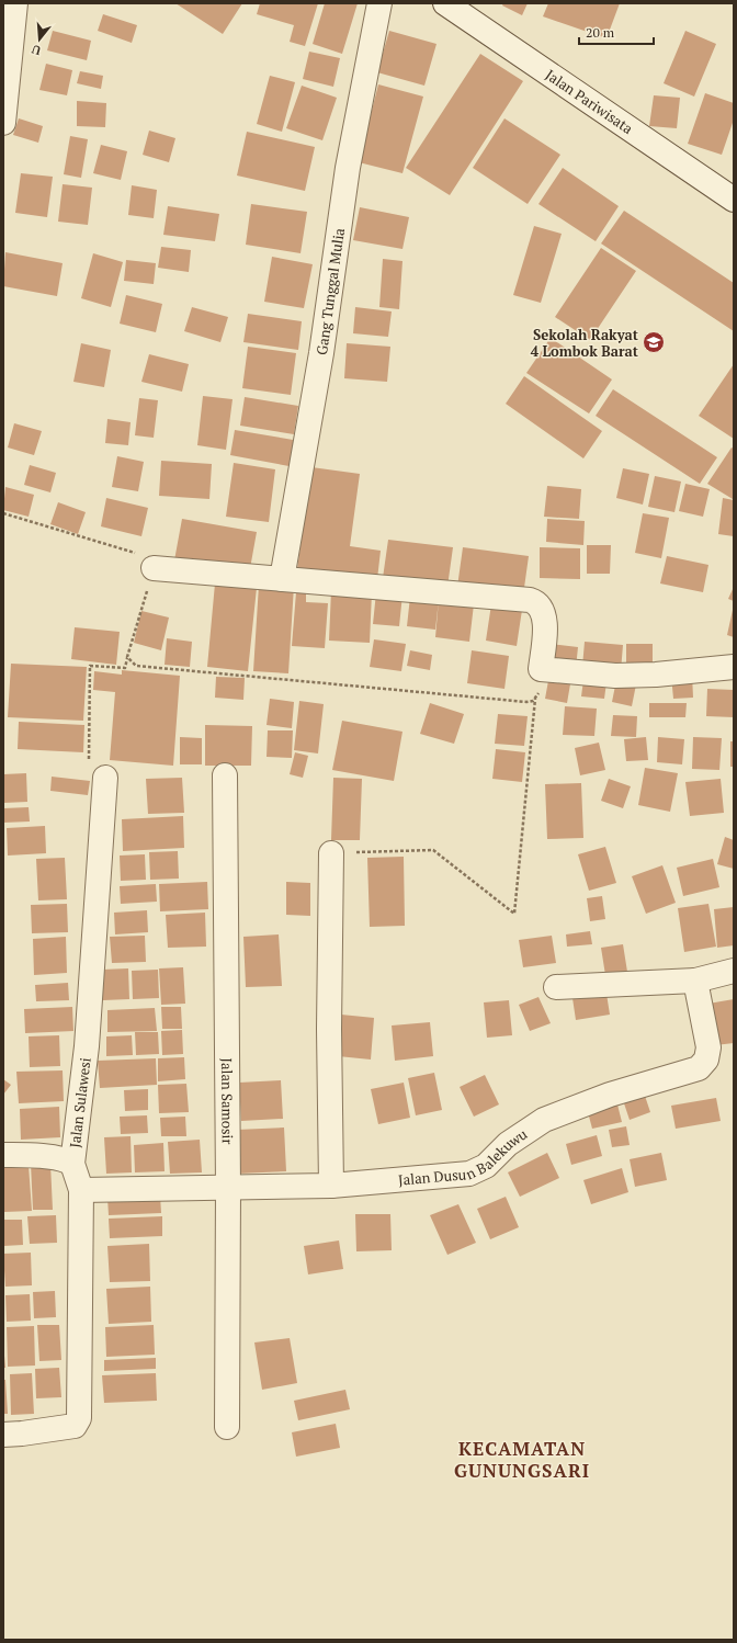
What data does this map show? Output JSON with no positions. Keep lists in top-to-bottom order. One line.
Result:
{"streets":{"street":["Jalan Pariwisata","Gang Tunggal Mulia","Jalan Samosir","Jalan Sulawesi","Jalan Dusun Balekuwu"]},"crossings":[["Jalan Samosir","Jalan Dusun Balekuwu"],["Jalan Sulawesi","Jalan Dusun Balekuwu"]],"districts":["KECAMATAN GUNUNGSARI"],"places":{"school or university":["Sekolah Rakyat 4 Lombok Barat"]},"scale_bar":"20 m","north":"bottom"}
